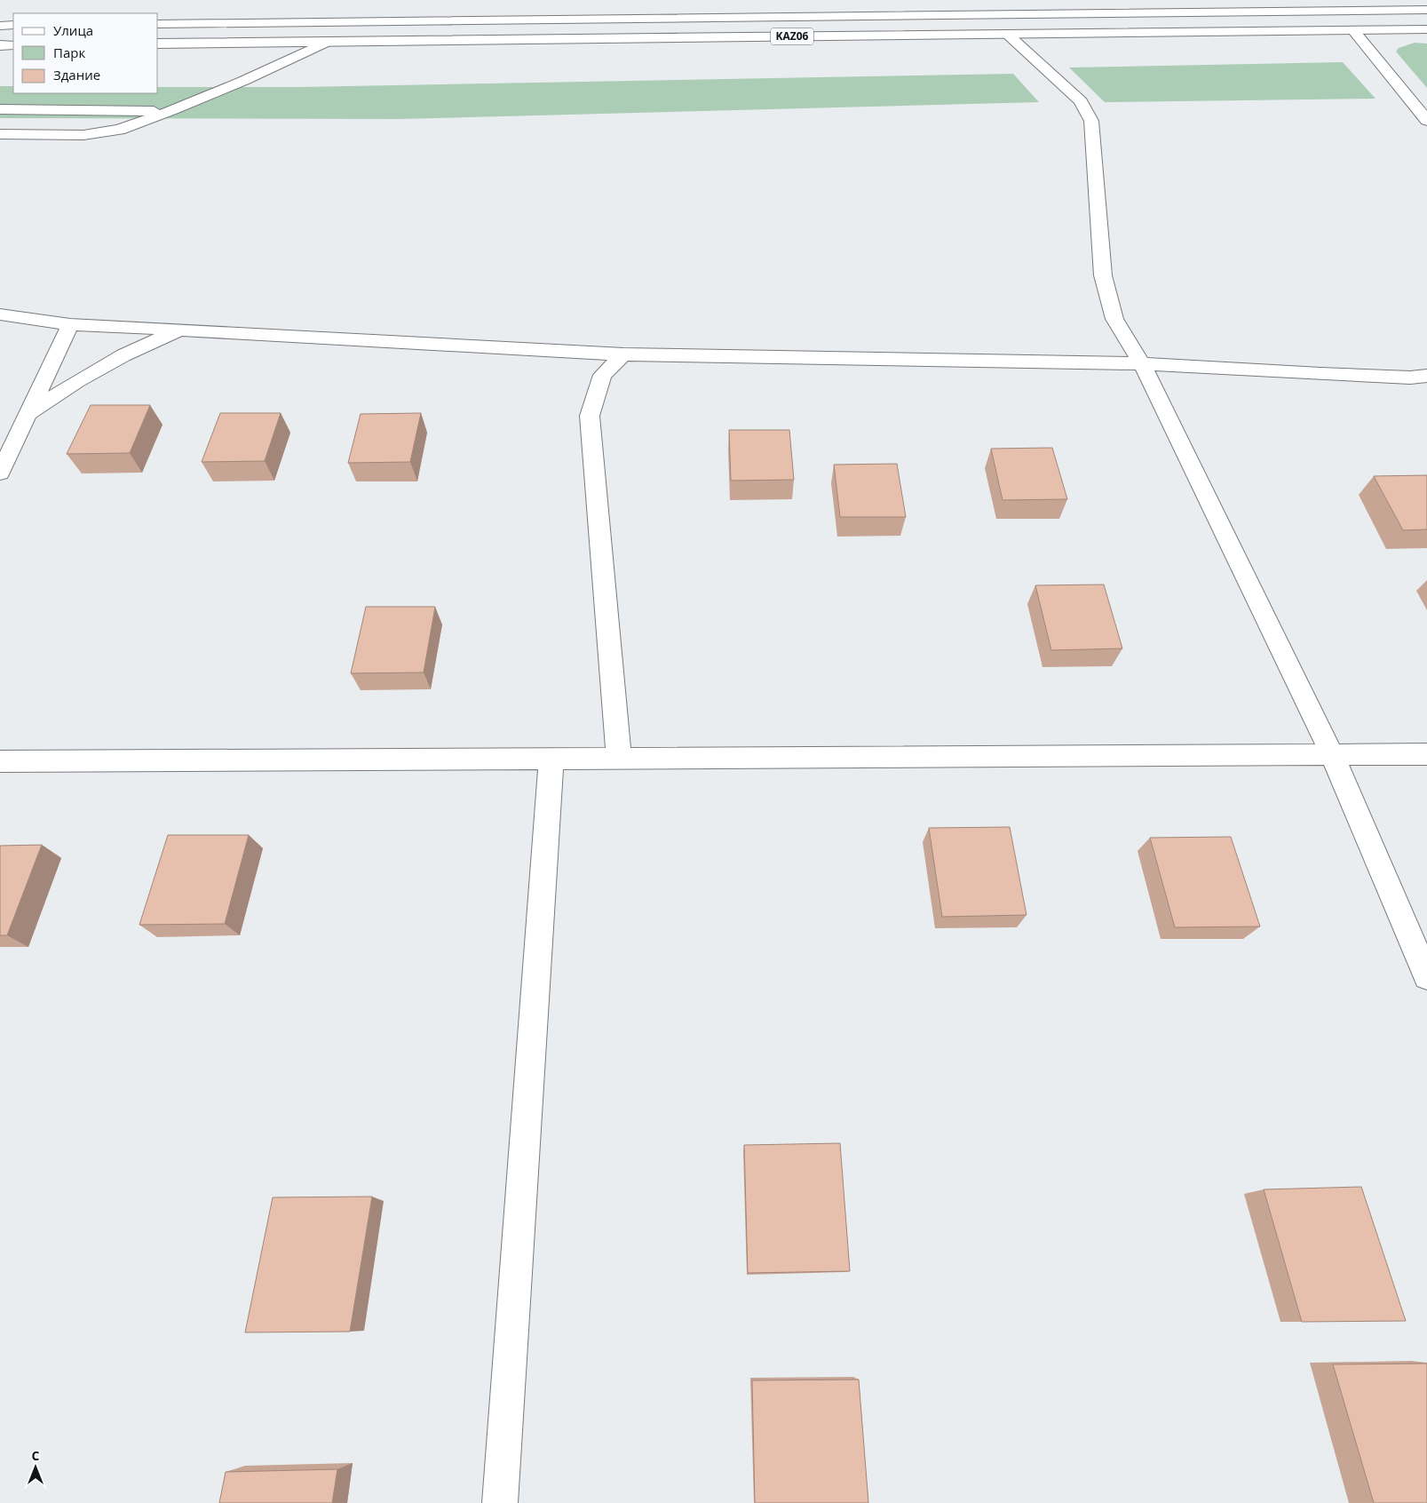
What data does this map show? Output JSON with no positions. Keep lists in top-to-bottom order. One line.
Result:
{"streets":{"main road":["KАZ06"]},"legend":["Улица","Парк","Здание"],"north":"top"}
